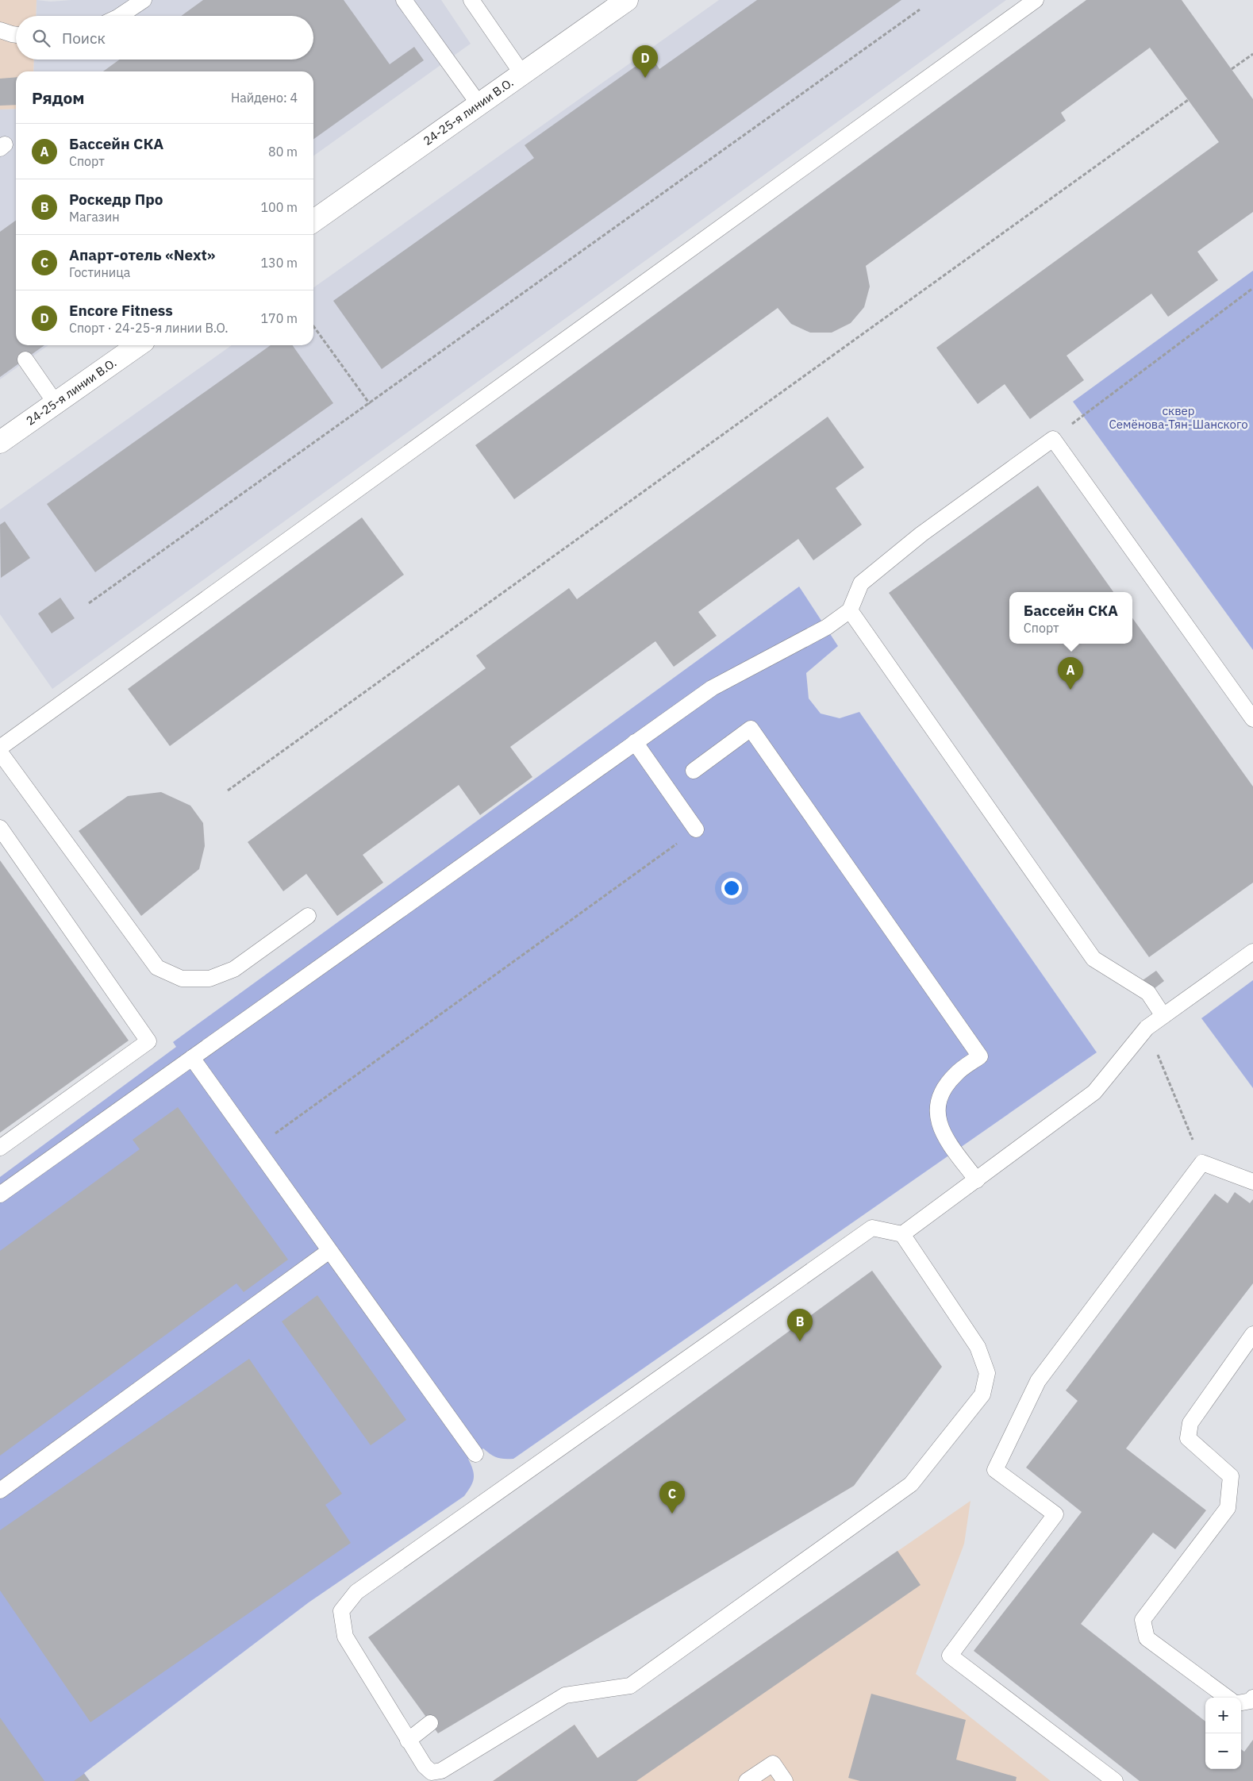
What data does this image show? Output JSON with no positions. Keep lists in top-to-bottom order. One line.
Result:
{"streets":{"street":["24-25-я линии В.О."]},"parks":["сквер Семёнова-Тян-Шанского"],"page":{"search":"Поиск","pins":["D","A","B","C"],"heading":["Рядом","Найдено: 4"],"list":[{"mark":"A","name":"Бассейн СКА","note":"Спорт","value":"80 m"},{"mark":"B","name":"Роскедр Про","note":"Магазин","value":"100 m"},{"mark":"C","name":"Апарт-отель «Next»","note":"Гостиница","value":"130 m"},{"mark":"D","name":"Encore Fitness","note":"Спорт · 24-25-я линии В.О.","value":"170 m"}],"popup":["Бассейн СКА","Спорт"],"map_buttons":["+","−"]}}
